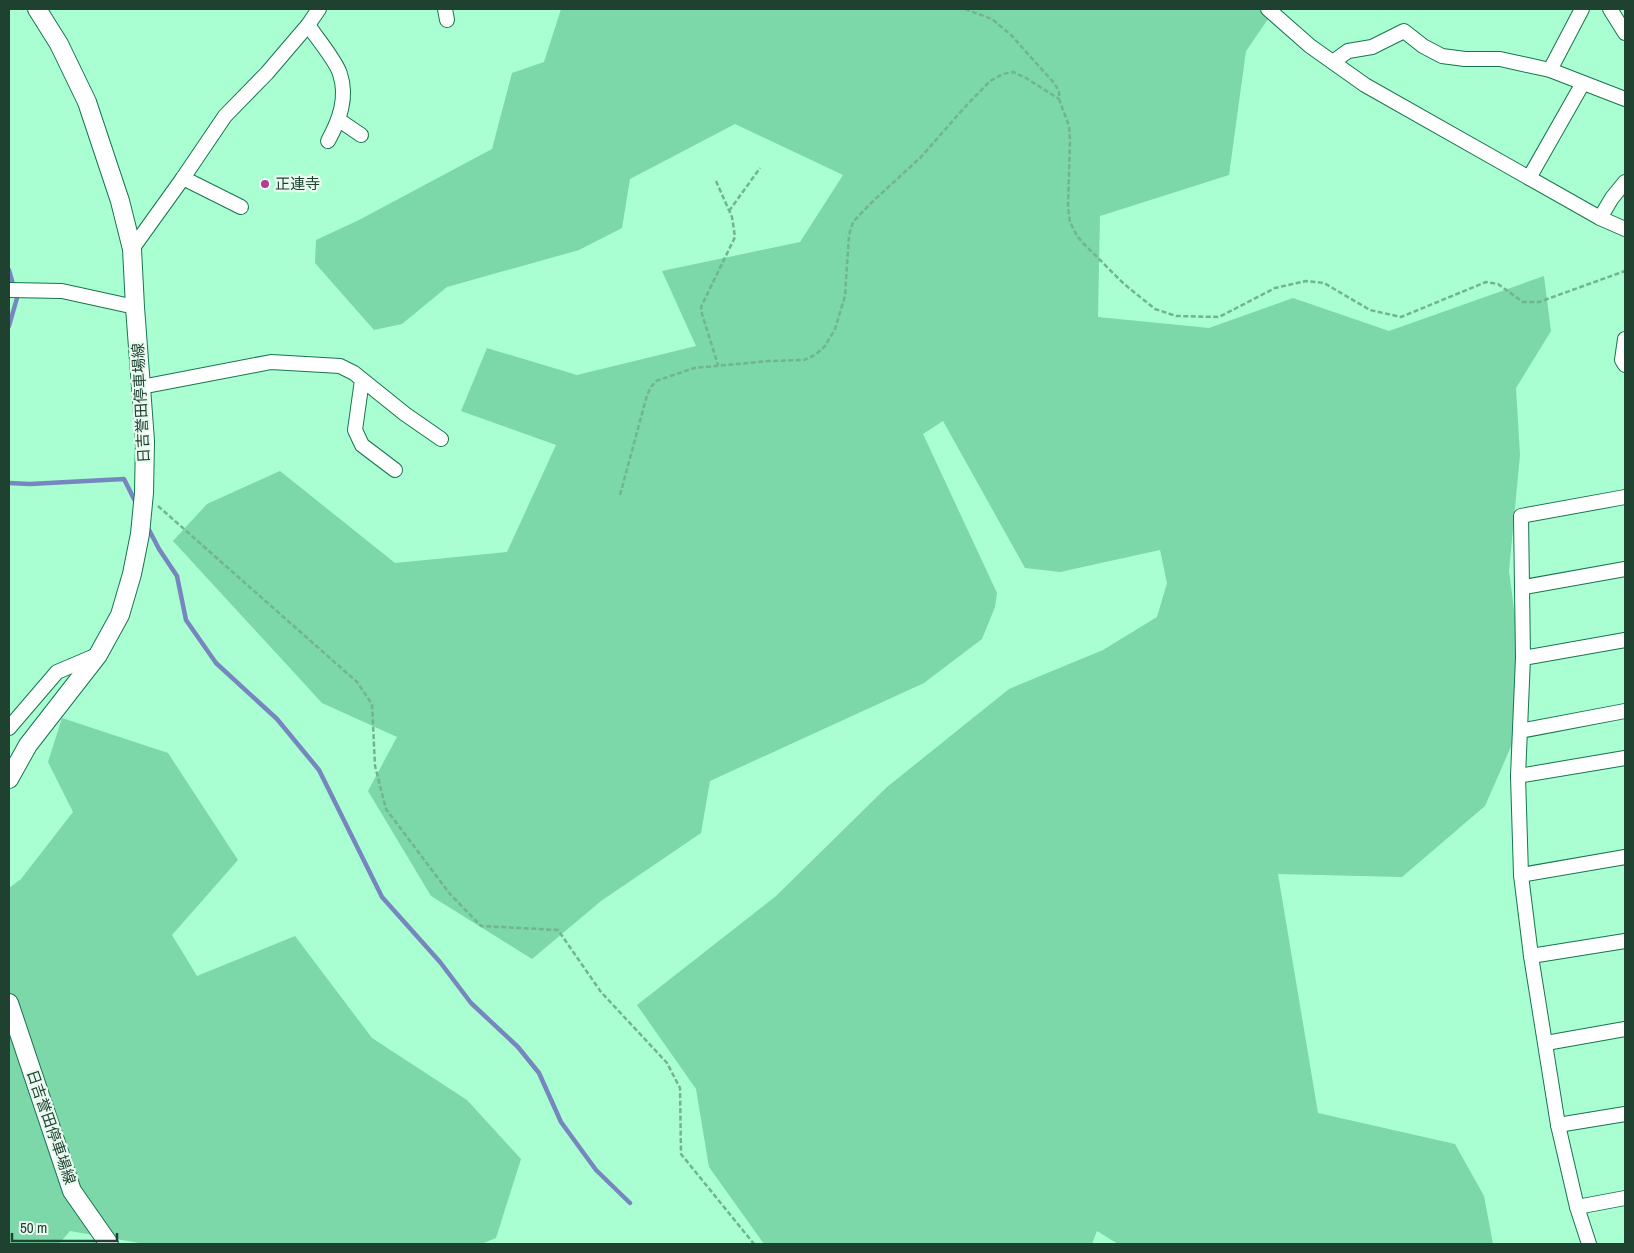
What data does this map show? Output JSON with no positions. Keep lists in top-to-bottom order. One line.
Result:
{"streets":{"main road":["日吉誉田停車場線"]},"places":["正連寺"],"scale_bar":"50 m"}
